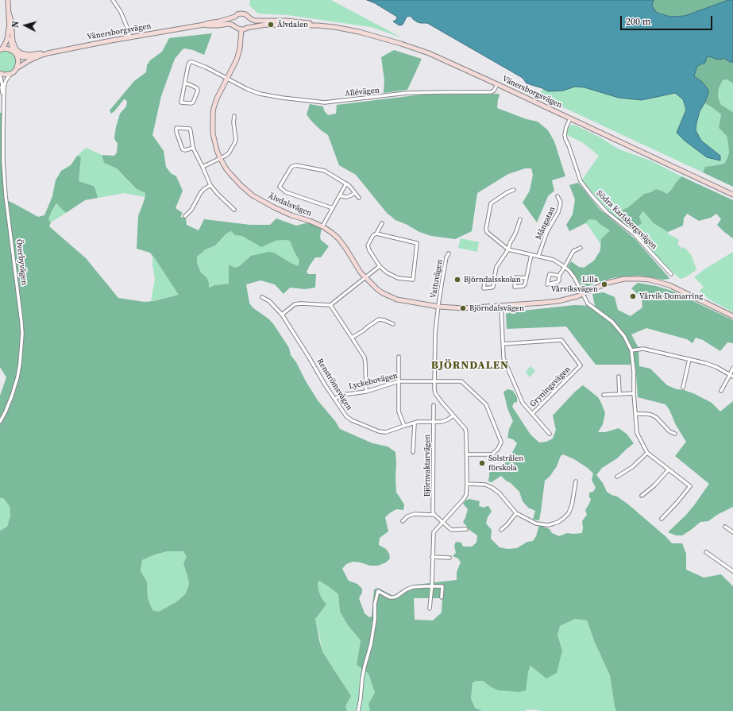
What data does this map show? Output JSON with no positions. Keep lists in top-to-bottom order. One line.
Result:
{"streets":{"main road":["Vänersborgsvägen","Älvdalsvägen"],"street":["Allévägen","Södra Karlsbergsvägen","Mångatan","Överbyvägen","Vattuvägen","Lyckebovägen","Renströmsvägen","Gryningsvägen","Björnvaktarvägen"]},"crossings":[["Vänersborgsvägen","Allévägen"],["Vänersborgsvägen","Älvdalsvägen"],["Vänersborgsvägen","Södra Karlsbergsvägen"],["Vänersborgsvägen","Överbyvägen"],["Allévägen","Älvdalsvägen"],["Älvdalsvägen","Vattuvägen"],["Lyckebovägen","Renströmsvägen"],["Renströmsvägen","Björnvaktarvägen"]],"districts":["BJÖRNDALEN"],"places":["Älvdalen","Björndalsskolan","Lilla Vårviksvägen","Vårvik Domarring","Björndalsvägen","Solstrålen förskola"],"scale_bar":"200 m","north":"left"}
